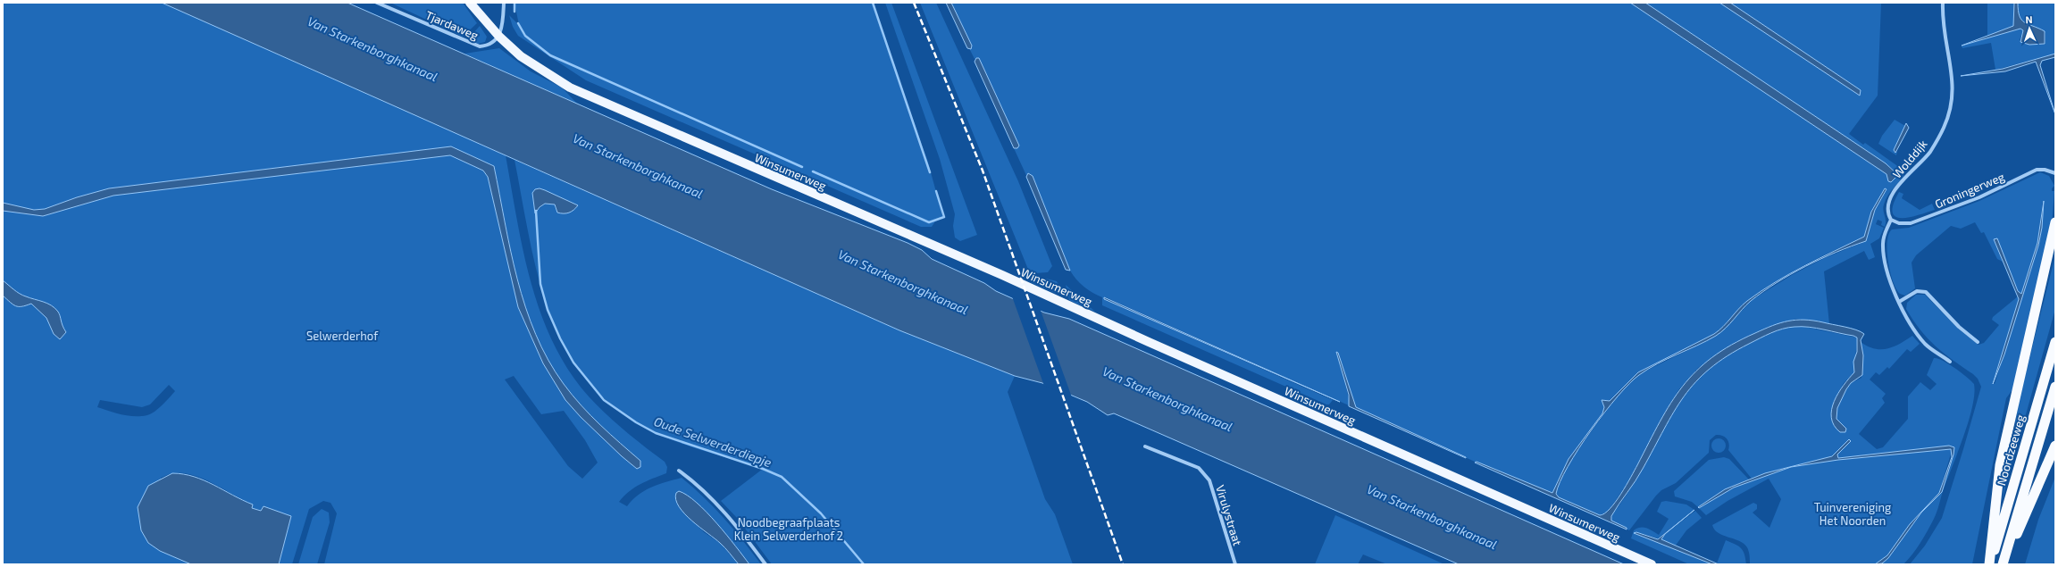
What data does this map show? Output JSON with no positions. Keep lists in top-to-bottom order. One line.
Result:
{"streets":{"highway":["Noordzeeweg"],"main road":["Winsumerweg"],"street":["Tjardaweg","Wolddijk","Groningerweg","Virulystraat"]},"crossings":[["Tjardaweg","Winsumerweg"],["Wolddijk","Groningerweg"]],"water":["Van Starkenborghkanaal","Oude Selwerderdiepje"],"parks":["Selwerderhof","Tuinvereniging Het Noorden","Noodbegraafplaats Klein Selwerderhof 2"],"north":"top"}
